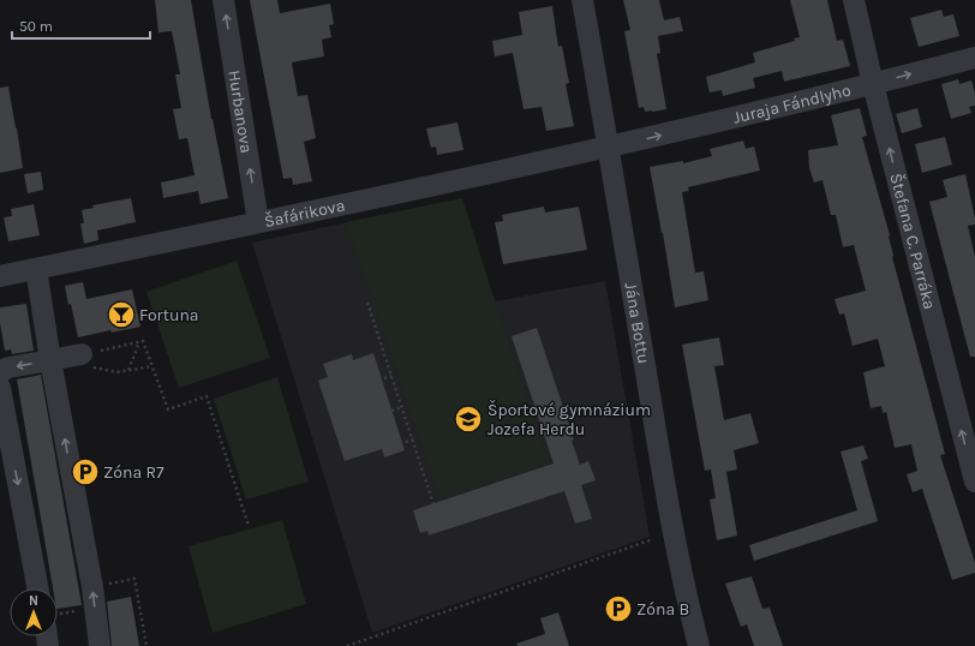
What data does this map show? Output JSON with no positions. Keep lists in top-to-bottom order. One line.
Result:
{"streets":{"street":["Juraja Fándlyho","Hurbanova","Šafárikova","Štefana C. Parráka","Jána Bottu"]},"crossings":[["Juraja Fándlyho","Šafárikova"],["Juraja Fándlyho","Štefana C. Parráka"],["Juraja Fándlyho","Jána Bottu"],["Hurbanova","Šafárikova"],["Šafárikova","Jána Bottu"]],"one_way":["Juraja Fándlyho","Hurbanova","Štefana C. Parráka"],"places":{"bar":["Fortuna"],"school or university":["Športové gymnázium Jozefa Herdu"],"parking":["Zóna R7","Zóna B"]},"scale_bar":"50 m","north":"top"}
